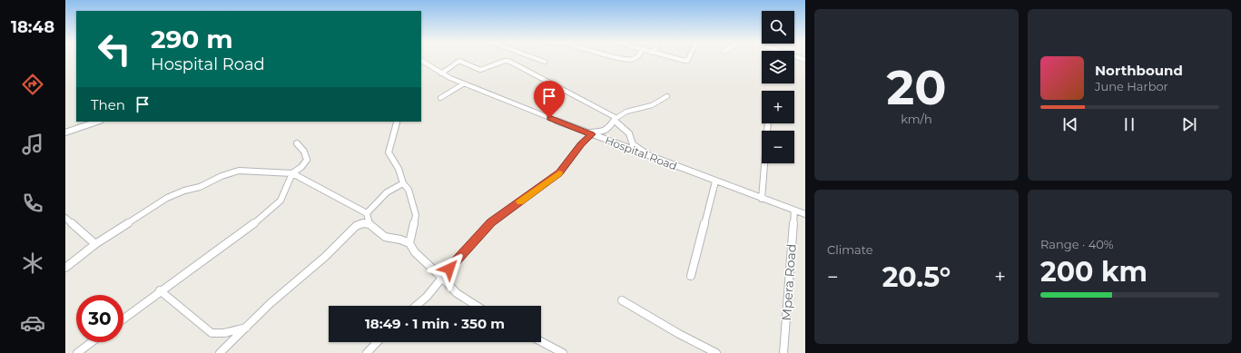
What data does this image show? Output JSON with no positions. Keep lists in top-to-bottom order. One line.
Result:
{"streets":{"street":["Hospital Road","Mpera Road"]},"crossings":[["Hospital Road","Mpera Road"]],"page":{"tabs":"18:48","tile":[["20","km/h"],"Climate",["Range · 40%","200 km"]],"map_buttons":["+","−"],"turn":["290 m","Hospital Road"],"song":["Northbound","June Harbor"],"then":"Then","heat":["−","20.5°","+"],"limit":"30","trip":"18:49 · 1 min · 350 m"}}
